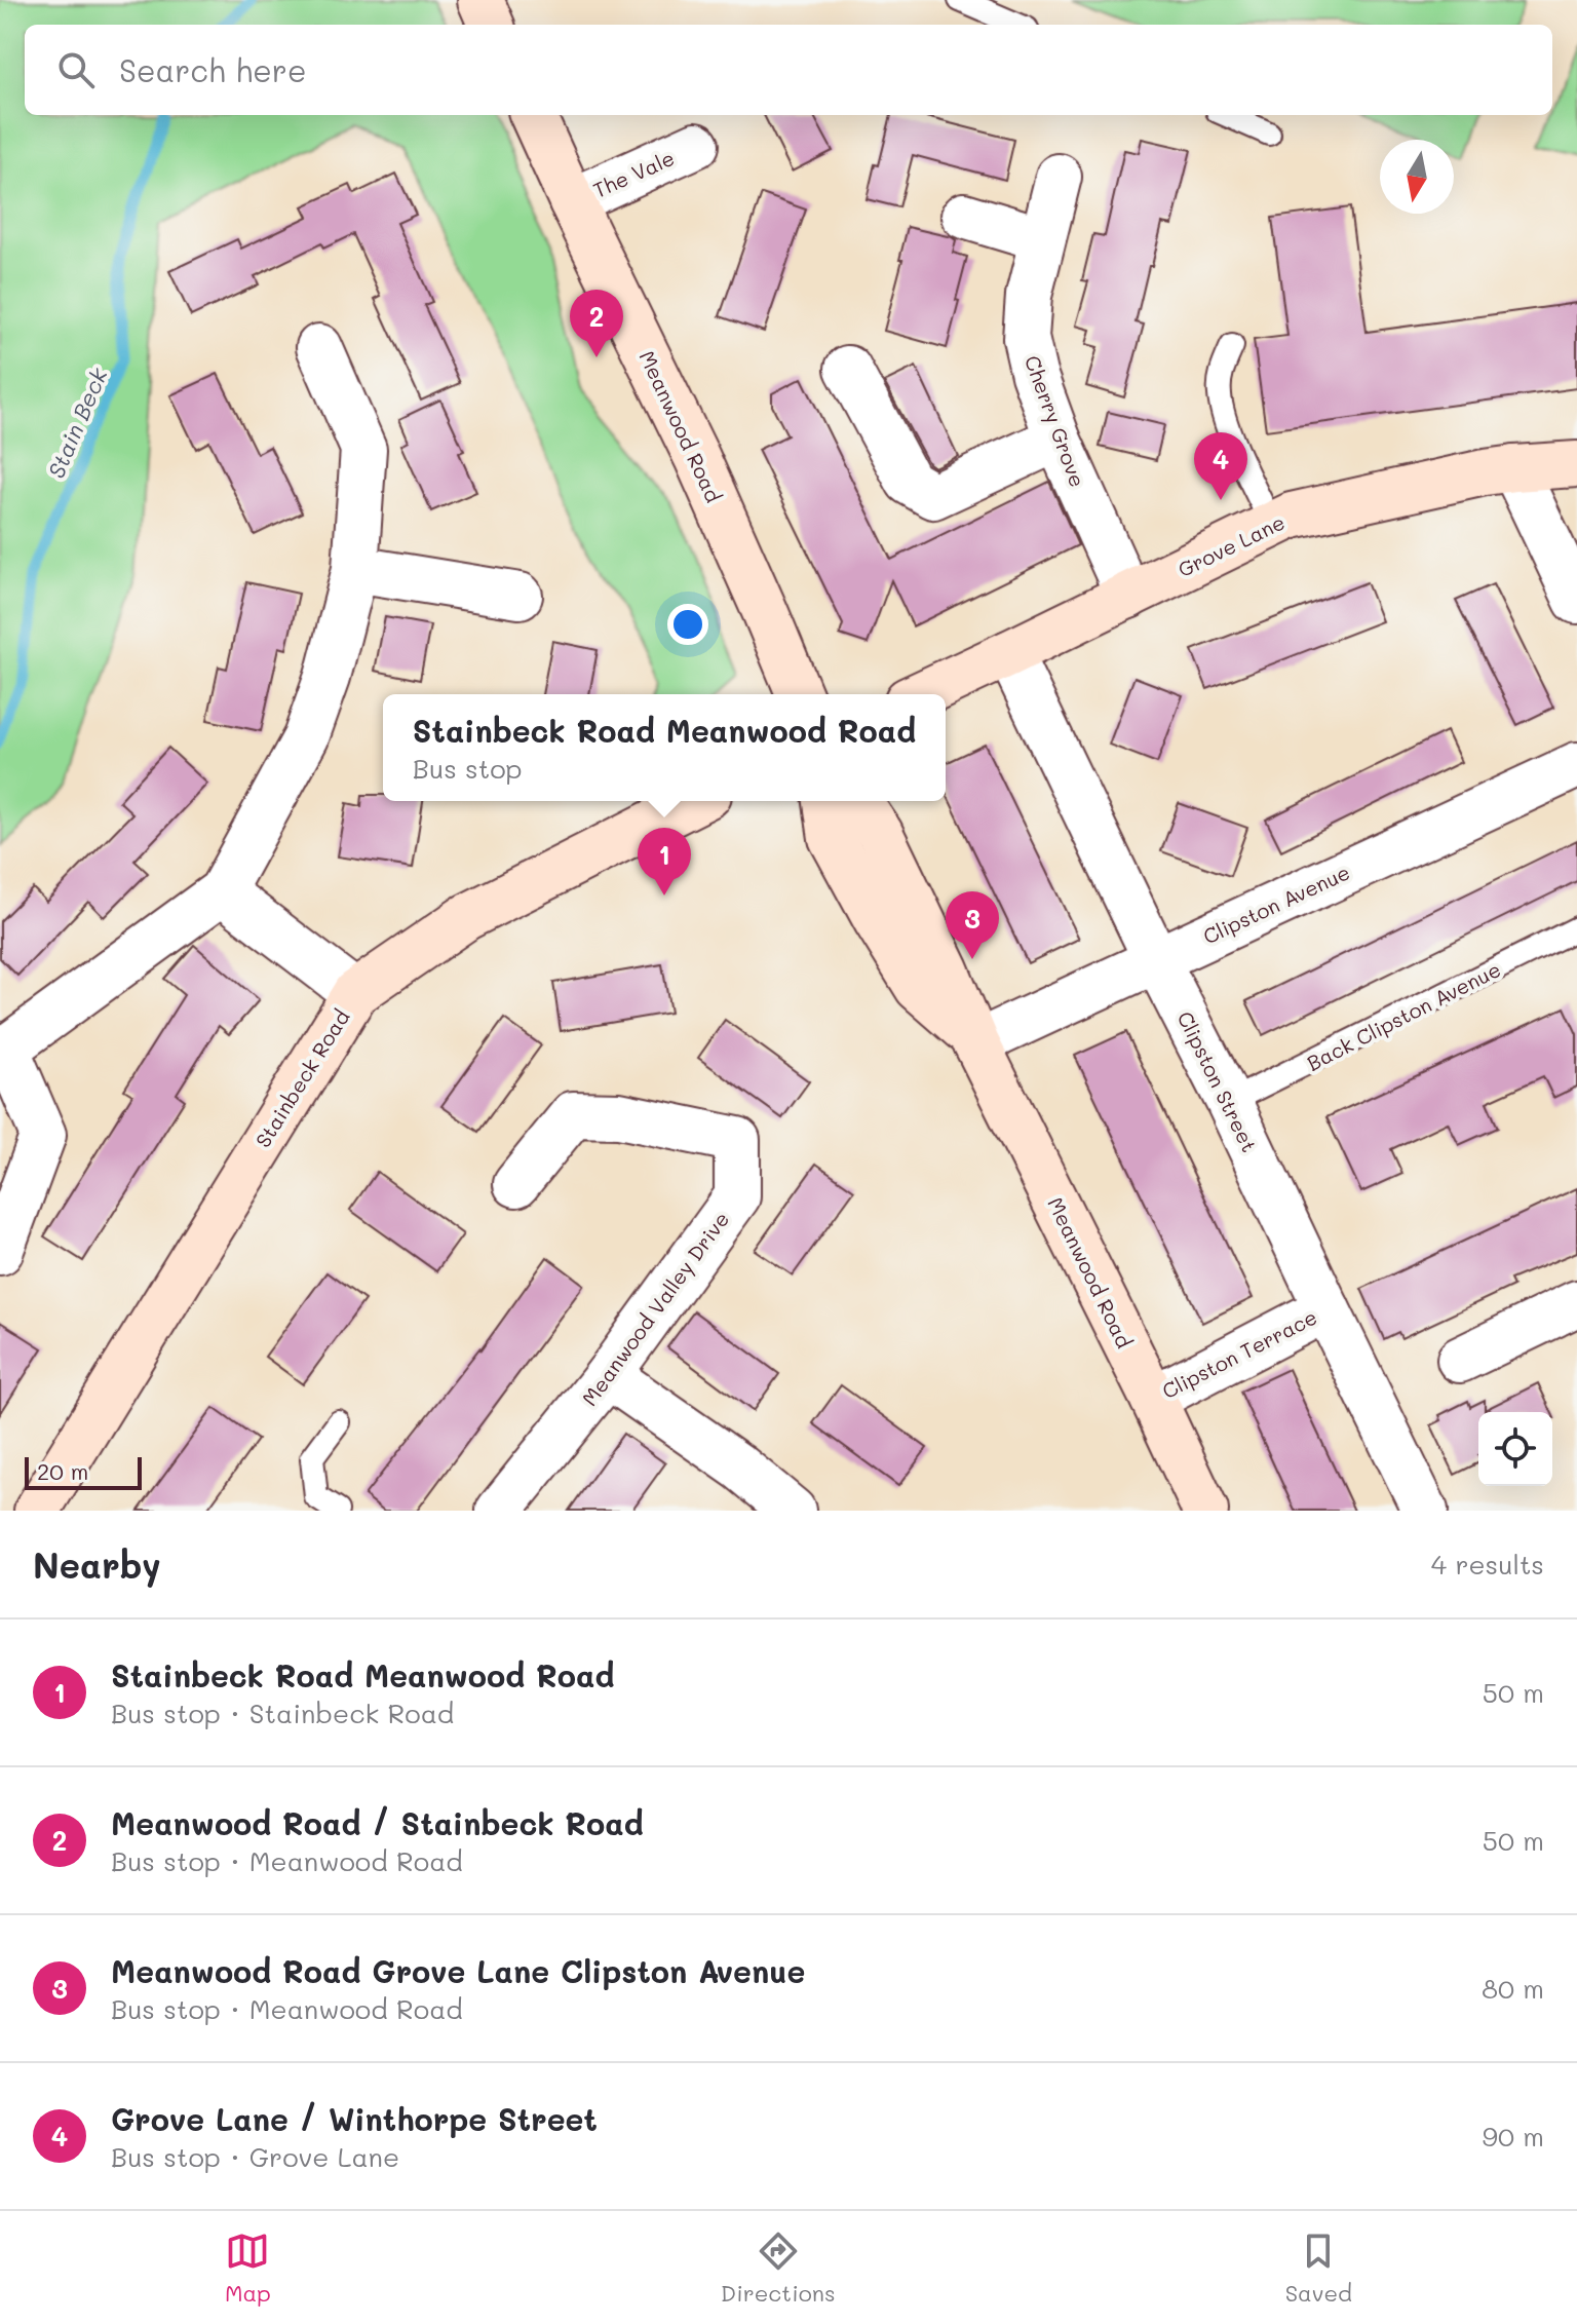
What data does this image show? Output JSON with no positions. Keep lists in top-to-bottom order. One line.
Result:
{"streets":{"street":["The Vale","Cherry Grove","Meanwood Road","Grove Lane","Clipston Avenue","Stainbeck Road","Clipston Street","Meanwood Valley Drive","Clipston Terrace"],"lane":["Back Clipston Avenue"]},"crossings":[["The Vale","Meanwood Road"],["Cherry Grove","Grove Lane"],["Meanwood Road","Clipston Avenue"],["Meanwood Road","Clipston Terrace"],["Grove Lane","Clipston Street"],["Clipston Avenue","Clipston Street"],["Back Clipston Avenue","Clipston Street"],["Clipston Street","Clipston Terrace"]],"water":["Stain Beck"],"scale_bar":"20 m","north":"bottom","page":{"search":"Search here","pins":["2","4","1","3"],"popup":["Stainbeck Road Meanwood Road","Bus stop"],"scale":"20 m","heading":["Nearby","4 results"],"list":[{"mark":"1","name":"Stainbeck Road Meanwood Road","note":"Bus stop · Stainbeck Road","value":"50 m"},{"mark":"2","name":"Meanwood Road / Stainbeck Road","note":"Bus stop · Meanwood Road","value":"50 m"},{"mark":"3","name":"Meanwood Road Grove Lane Clipston Avenue","note":"Bus stop · Meanwood Road","value":"80 m"},{"mark":"4","name":"Grove Lane / Winthorpe Street","note":"Bus stop · Grove Lane","value":"90 m"}],"nav":["Map","Directions","Saved"]}}
